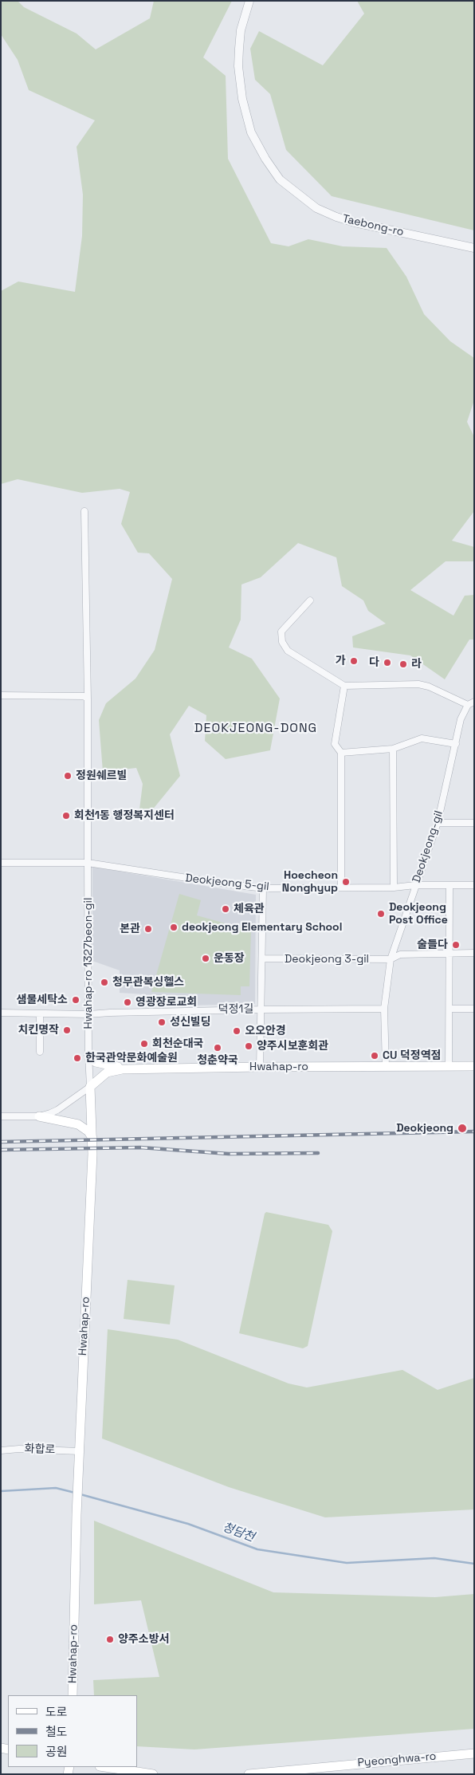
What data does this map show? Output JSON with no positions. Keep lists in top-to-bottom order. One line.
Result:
{"streets":{"main road":["Hwahap-ro","Pyeonghwa-ro"],"street":["Taebong-ro","Deokjeong-gil","Deokjeong 5-gil","Deokjeong 3-gil","Hwahap-ro 1327beon-gil","덕정1길","화합로"]},"crossings":[["Deokjeong-gil","Deokjeong 5-gil"],["Deokjeong-gil","Deokjeong 3-gil"],["Deokjeong-gil","덕정1길"],["Deokjeong-gil","Hwahap-ro"],["Deokjeong 5-gil","Hwahap-ro 1327beon-gil"],["Hwahap-ro 1327beon-gil","덕정1길"],["Hwahap-ro","화합로"]],"districts":["DEOKJEONG-DONG"],"water":["청담천"],"places":["가","다","라","정원쉐르빌","회천1동 행정복지센터","Hoecheon Nonghyup","체육관","Deokjeong Post Office","deokjeong Elementary School","본관","술들다","운동장","청무관복싱헬스","샘물세탁소","영광장로교회","성신빌딩","치킨명작","오오안경","회천순대국","양주시보훈회관","청춘약국","CU 덕정역점","한국관악문화예술원","Deokjeong","양주소방서"],"legend":["도로","철도","공원"]}
